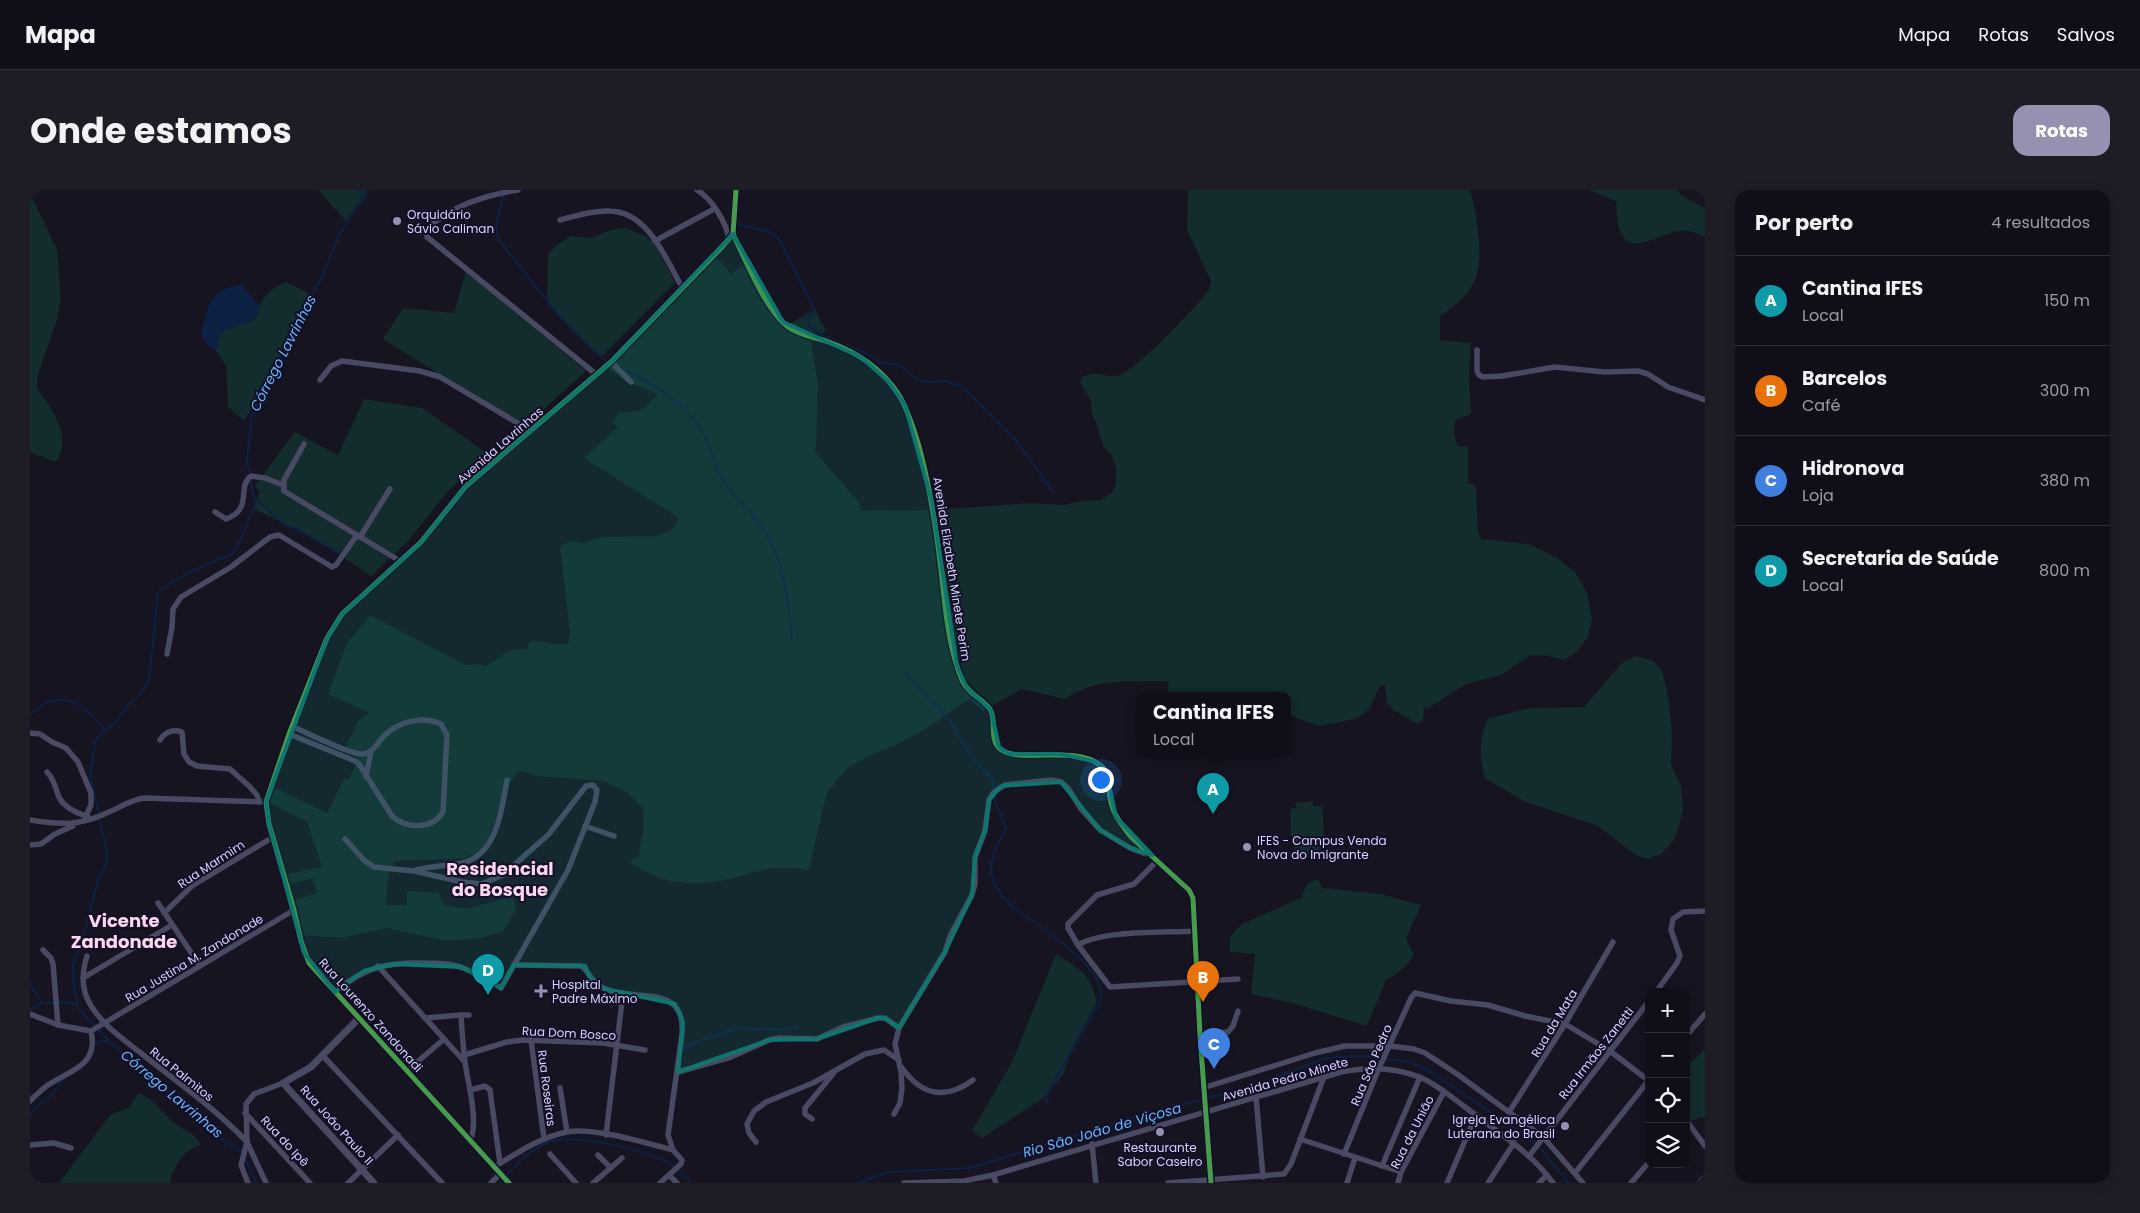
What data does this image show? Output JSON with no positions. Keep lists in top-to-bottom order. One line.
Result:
{"streets":{"street":["Avenida Lavrinhas","Avenida Elizabeth Minete Perim","Rua Marmim","Rua Justina M. Zandonade","Rua Lourenzo Zandonadi","Rua da Mata","Rua Dom Bosco","Rua Irmãos Zanetti","Rua São Pedro","Rua Palmitos","Avenida Pedro Minete","Rua Roseiras","Rua João Paulo II","Rua da União","Rua do Ipê"]},"crossings":[["Avenida Lavrinhas","Avenida Elizabeth Minete Perim"],["Avenida Lavrinhas","Rua Lourenzo Zandonadi"],["Avenida Elizabeth Minete Perim","Avenida Pedro Minete"],["Rua Marmim","Rua Lourenzo Zandonadi"],["Rua Justina M. Zandonade","Rua Lourenzo Zandonadi"],["Rua Justina M. Zandonade","Rua Palmitos"],["Rua da Mata","Rua São Pedro"],["Rua Dom Bosco","Rua Roseiras"],["Rua Irmãos Zanetti","Avenida Pedro Minete"],["Rua São Pedro","Avenida Pedro Minete"],["Avenida Pedro Minete","Rua da União"]],"districts":["Residencial do Bosque","Vicente Zandonade"],"water":["Córrego Lavrinhas","Rio São João de Viçosa"],"places":{"other":["Orquidário Sávio Caliman","IFES - Campus Venda Nova do Imigrante","Igreja Evangélica Luterana do Brasil","Restaurante Sabor Caseiro"],"health":["Hospital Padre Máximo"]},"page":{"header":"Mapa","nav":["Mapa","Rotas","Salvos"],"title":"Onde estamos","buttons":"Rotas","heading":["Por perto","4 resultados"],"list":[{"mark":"A","name":"Cantina IFES","note":"Local","value":"150 m"},{"mark":"B","name":"Barcelos","note":"Café","value":"300 m"},{"mark":"C","name":"Hidronova","note":"Loja","value":"380 m"},{"mark":"D","name":"Secretaria de Saúde","note":"Local","value":"800 m"}],"popup":["Cantina IFES","Local"],"pins":["A","D","B","C"],"map_buttons":["+","−"]}}
